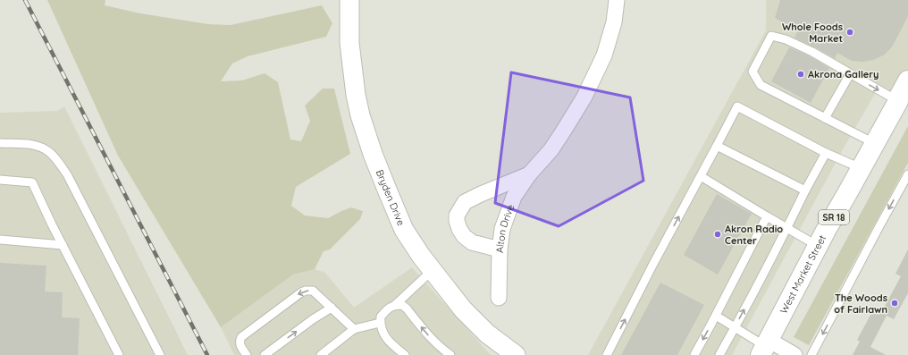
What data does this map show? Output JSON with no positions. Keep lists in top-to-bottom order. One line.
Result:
{"streets":{"main road":["SR 18","West Market Street"],"street":["Bryden Drive","Alton Drive"]},"places":["Whole Foods Market","Akrona Gallery","Akron Radio Center","The Woods of Fairlawn"]}
